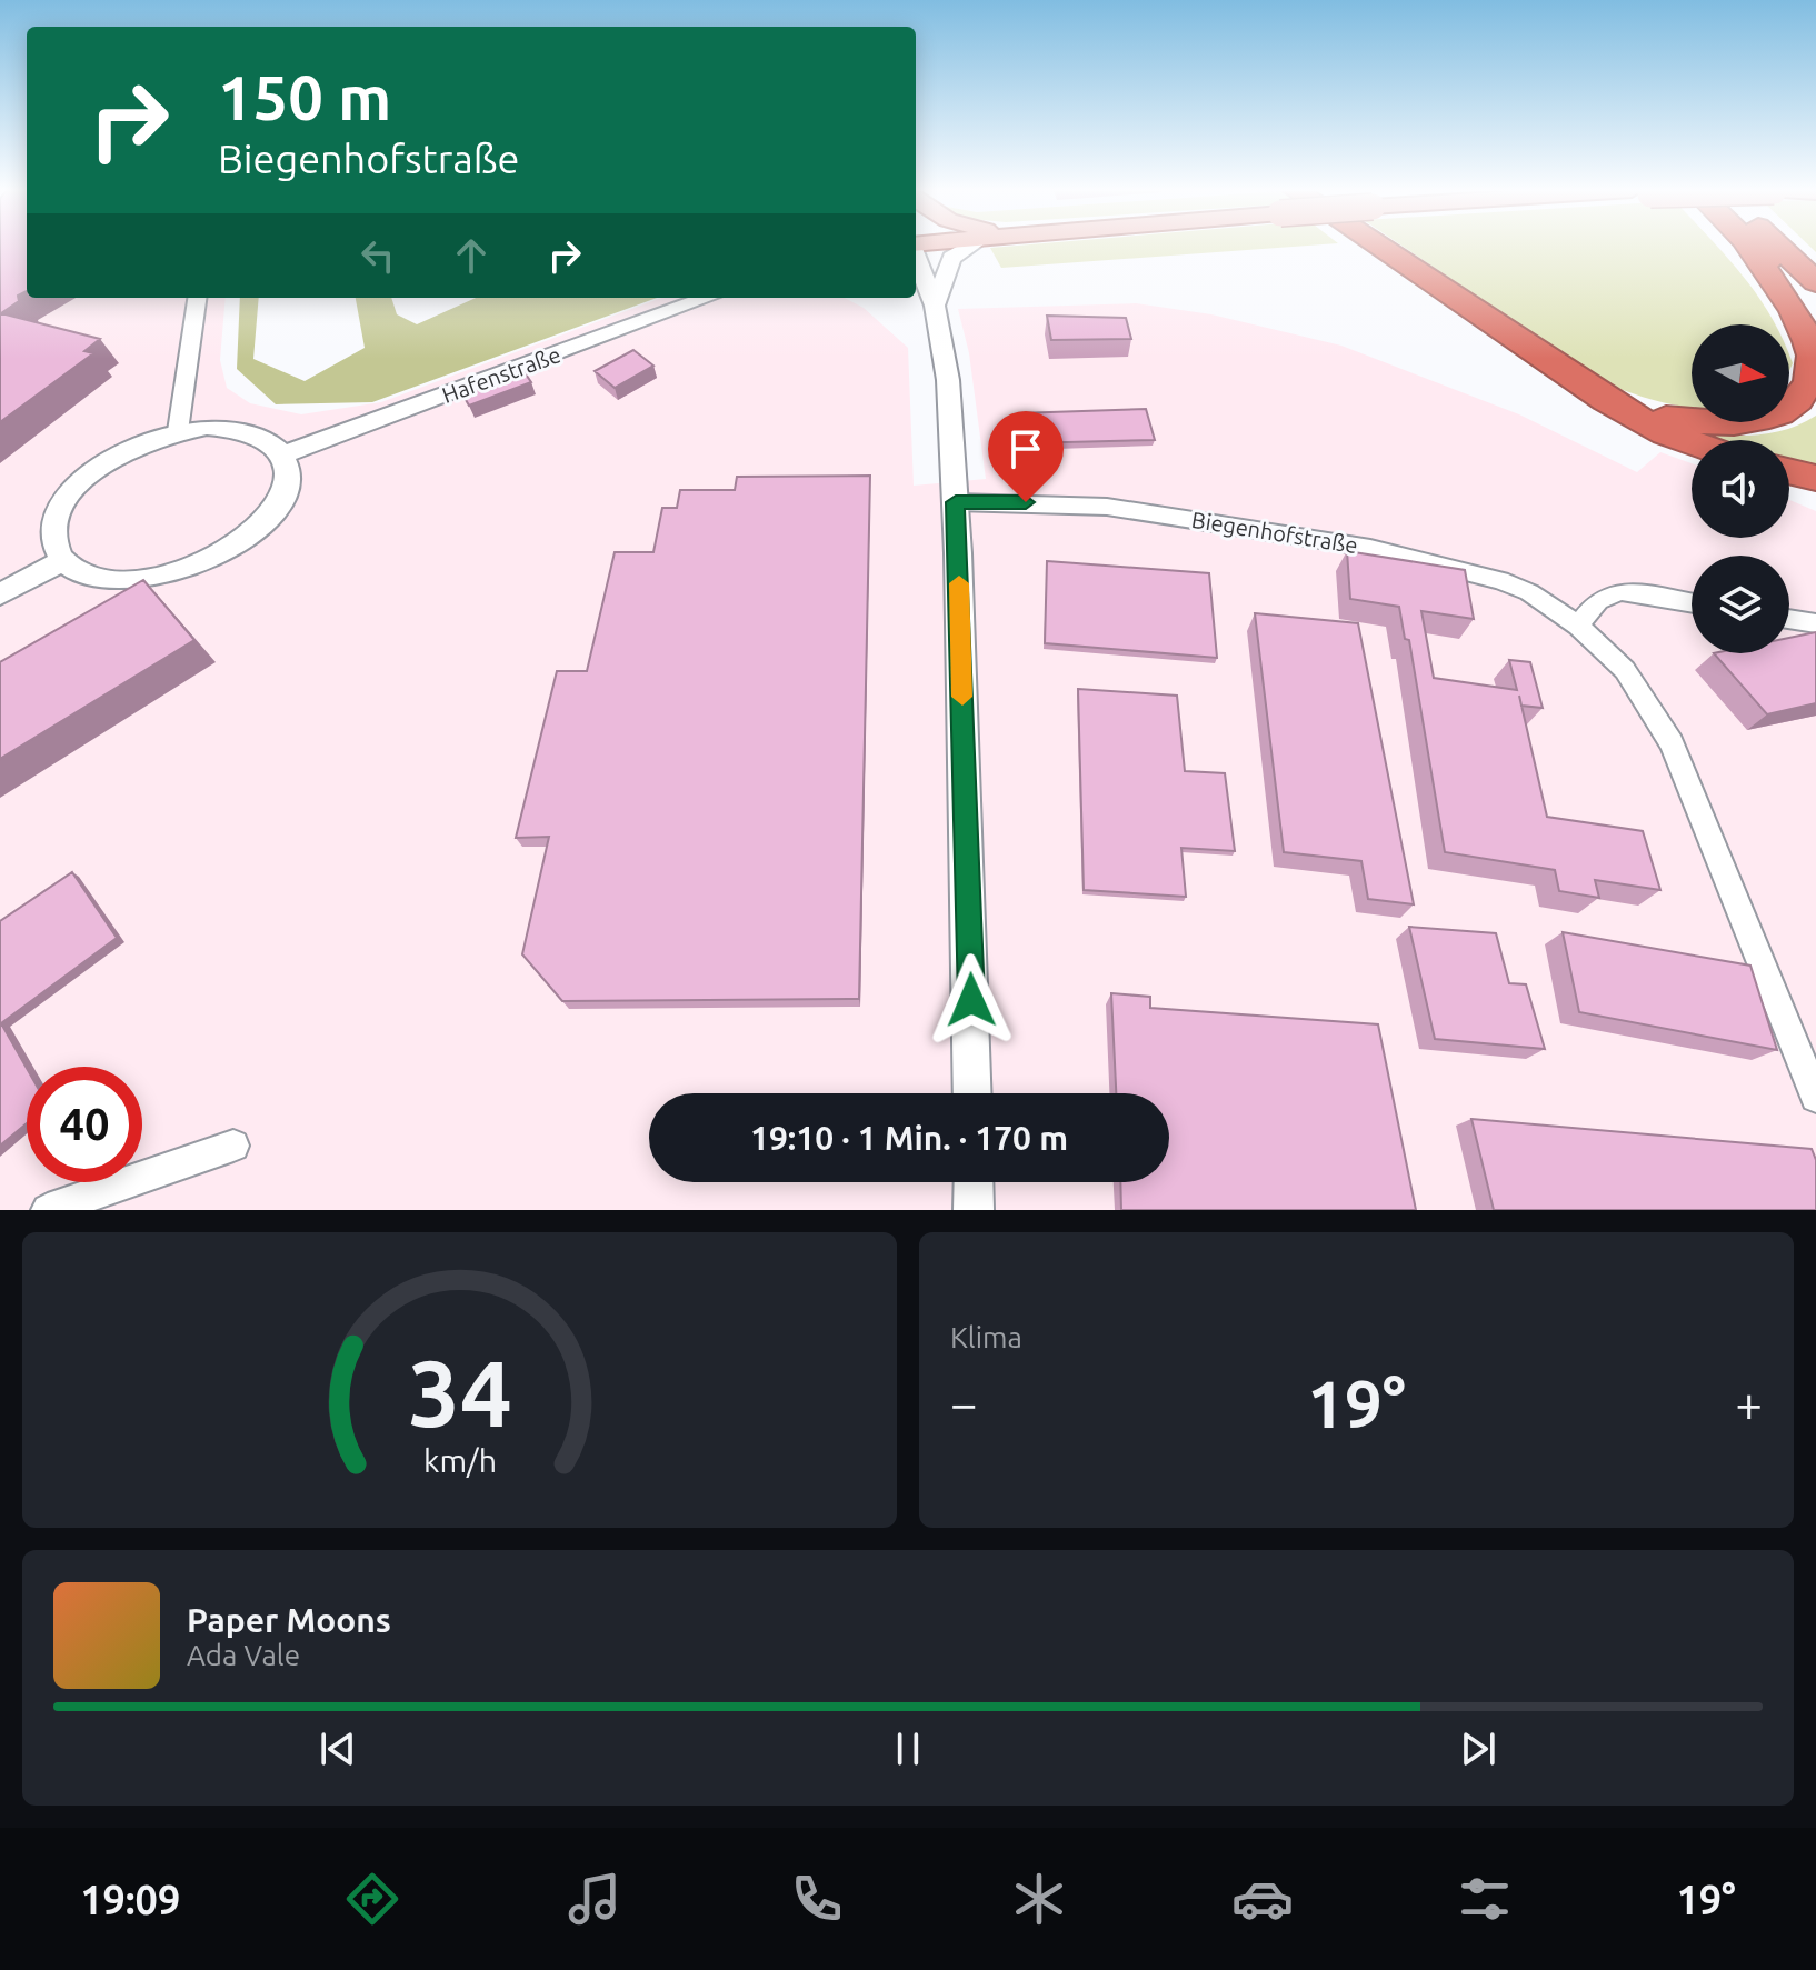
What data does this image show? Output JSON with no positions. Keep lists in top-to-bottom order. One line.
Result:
{"streets":{"street":["Hafenstraße","Biegenhofstraße"]},"north":"right","page":{"turn":["150 m","Biegenhofstraße"],"limit":"40","trip":"19:10 · 1 Min. · 170 m","tile":"Klima","heat":["−","19°","+"],"song":["Paper Moons","Ada Vale"],"tabs":["19:09","19°"],"gauge":["34","km/h"]}}
